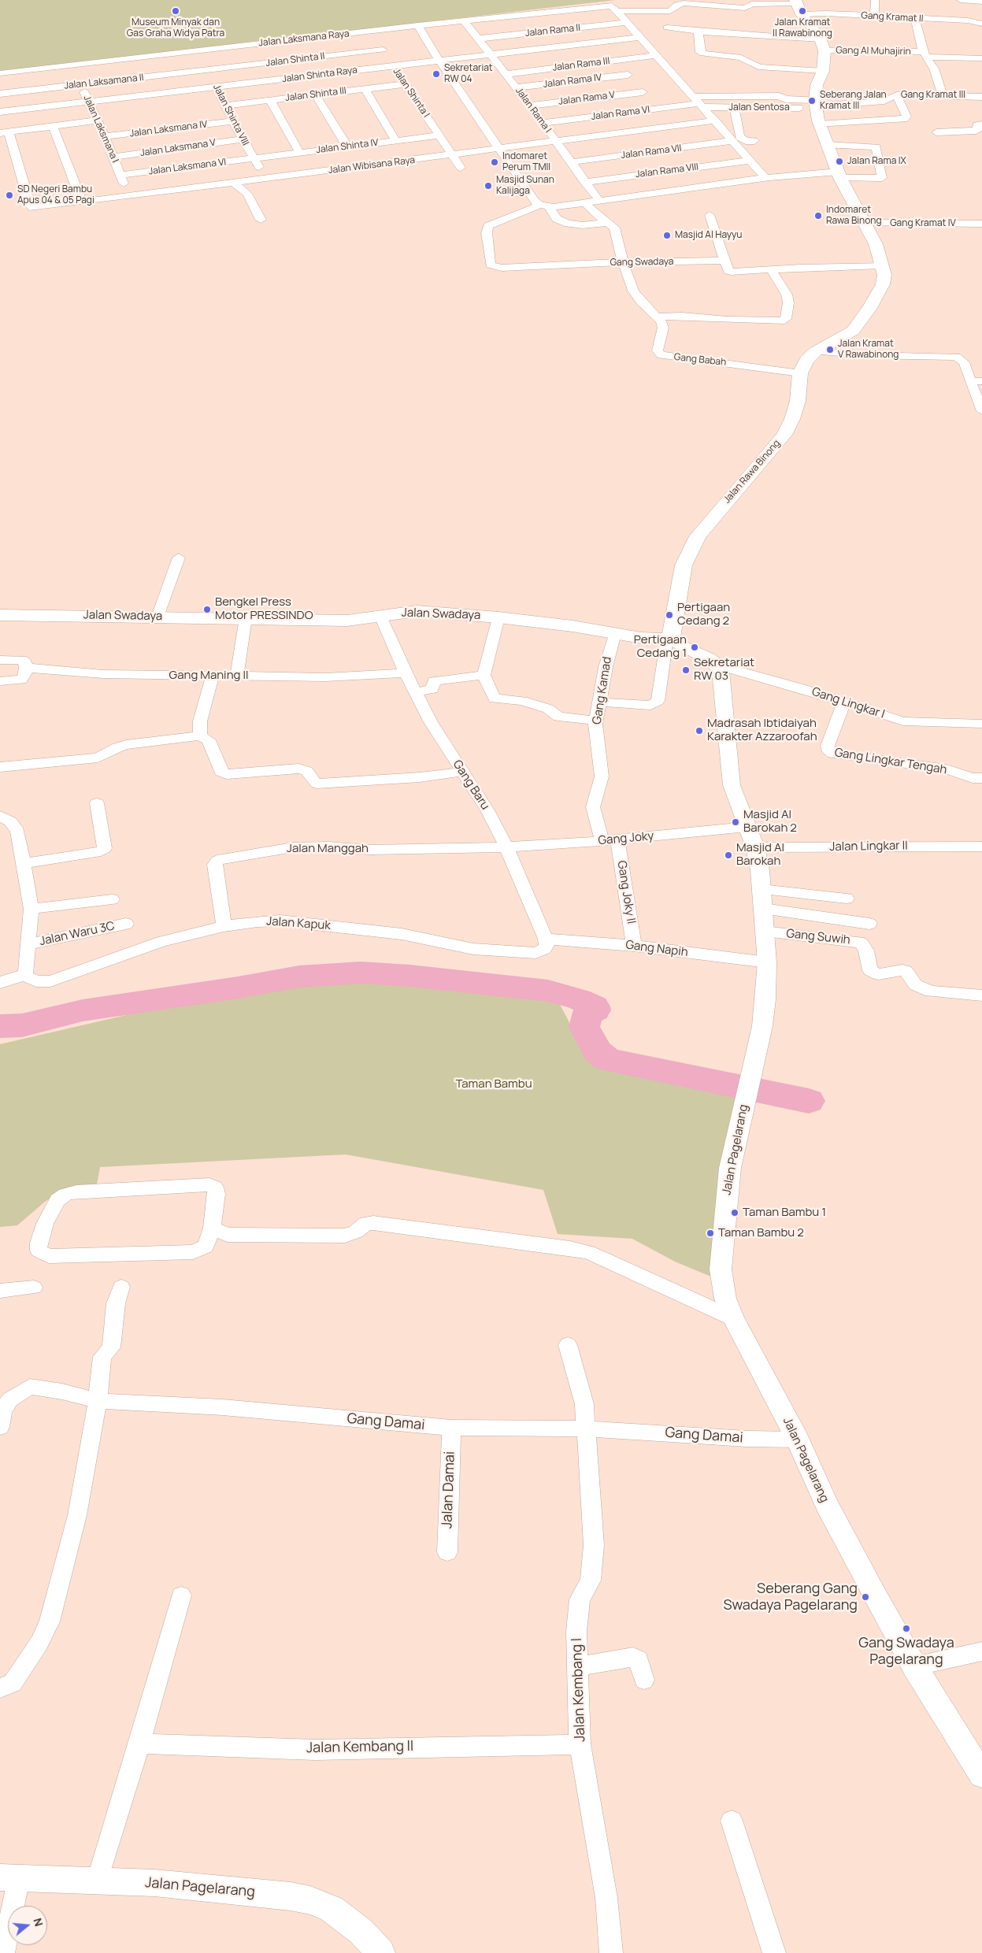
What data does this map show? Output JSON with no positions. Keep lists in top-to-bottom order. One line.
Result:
{"streets":{"main road":["Jalan Rawa Binong","Jalan Swadaya"],"street":["Gang Kramat II","Jalan Rama II","Jalan Laksmana Raya","Gang Al Muhajirin","Jalan Shinta II","Jalan Rama III","Jalan Shinta Raya","Jalan Rama IV","Jalan Laksamana II","Jalan Shinta I","Jalan Shinta III","Gang Kramat III","Jalan Rama V","Jalan Sentosa","Jalan Rama I","Jalan Rama VI","Jalan Shinta VIII","Jalan Laksmana I","Jalan Laksmana IV","Jalan Shinta IV","Jalan Laksmana V","Jalan Rama VII","Jalan Wibisana Raya","Jalan Laksmana VI","Jalan Rama VIII","Gang Kramat IV","Gang Swadaya","Gang Babah","Gang Maning II","Gang Kamad","Gang Lingkar I","Gang Lingkar Tengah","Gang Baru","Gang Joky","Jalan Lingkar II","Jalan Manggah","Gang Joky II","Jalan Kapuk","Jalan Waru 3C","Gang Suwih","Gang Napih","Jalan Pagelarang","Gang Damai","Jalan Damai","Jalan Kembang I","Jalan Kembang II"]},"crossings":[["Gang Kramat II","Jalan Laksmana Raya"],["Jalan Rama II","Jalan Rama I"],["Jalan Laksmana Raya","Jalan Shinta II"],["Jalan Laksmana Raya","Jalan Shinta I"],["Jalan Laksmana Raya","Jalan Rama I"],["Jalan Laksmana Raya","Jalan Shinta VIII"],["Jalan Laksmana Raya","Jalan Laksmana I"],["Gang Al Muhajirin","Jalan Rawa Binong"],["Jalan Shinta II","Jalan Laksamana II"],["Jalan Shinta II","Jalan Shinta I"],["Jalan Shinta II","Jalan Shinta VIII"],["Jalan Rama III","Jalan Rama I"],["Jalan Shinta Raya","Jalan Shinta I"],["Jalan Shinta Raya","Jalan Rama I"],["Jalan Shinta Raya","Jalan Shinta VIII"],["Jalan Shinta Raya","Jalan Laksmana I"],["Jalan Rama IV","Jalan Rama I"],["Jalan Laksamana II","Jalan Shinta VIII"],["Jalan Laksamana II","Jalan Laksmana I"],["Jalan Shinta I","Jalan Shinta III"],["Jalan Shinta I","Jalan Shinta IV"],["Jalan Shinta I","Jalan Wibisana Raya"],["Jalan Shinta III","Jalan Shinta VIII"],["Gang Kramat III","Jalan Sentosa"],["Gang Kramat III","Jalan Rawa Binong"],["Jalan Rama V","Jalan Rama I"],["Jalan Sentosa","Jalan Rama VI"],["Jalan Sentosa","Jalan Rawa Binong"],["Jalan Rama I","Jalan Rama VI"],["Jalan Rama I","Jalan Rama VII"],["Jalan Rama I","Jalan Wibisana Raya"],["Jalan Rama I","Jalan Rama VIII"],["Jalan Shinta VIII","Jalan Laksmana IV"],["Jalan Shinta VIII","Jalan Shinta IV"],["Jalan Shinta VIII","Jalan Laksmana V"],["Jalan Shinta VIII","Jalan Wibisana Raya"],["Jalan Shinta VIII","Jalan Laksmana VI"],["Jalan Laksmana I","Jalan Laksmana IV"],["Jalan Laksmana I","Jalan Laksmana V"],["Jalan Laksmana I","Jalan Wibisana Raya"],["Jalan Laksmana I","Jalan Laksmana VI"],["Jalan Shinta IV","Jalan Laksmana VI"],["Gang Kramat IV","Jalan Rawa Binong"],["Gang Swadaya","Gang Babah"],["Gang Babah","Jalan Rawa Binong"],["Jalan Rawa Binong","Jalan Swadaya"],["Jalan Swadaya","Gang Kamad"],["Jalan Swadaya","Gang Baru"],["Gang Maning II","Gang Baru"],["Gang Kamad","Gang Joky"],["Gang Kamad","Gang Joky II"],["Gang Lingkar I","Gang Lingkar Tengah"],["Gang Lingkar I","Jalan Pagelarang"],["Gang Baru","Gang Joky"],["Gang Baru","Jalan Manggah"],["Gang Baru","Jalan Kapuk"],["Gang Baru","Gang Napih"],["Gang Joky","Jalan Manggah"],["Gang Joky","Gang Joky II"],["Gang Joky","Jalan Pagelarang"],["Jalan Lingkar II","Jalan Pagelarang"],["Jalan Manggah","Jalan Kapuk"],["Gang Joky II","Gang Napih"],["Jalan Kapuk","Gang Napih"],["Gang Suwih","Jalan Pagelarang"],["Gang Napih","Jalan Pagelarang"],["Jalan Pagelarang","Gang Damai"],["Gang Damai","Jalan Damai"],["Gang Damai","Jalan Kembang I"],["Jalan Kembang I","Jalan Kembang II"]],"parks":["Taman Bambu"],"places":["Museum Minyak dan Gas Graha Widya Patra","Jalan Kramat II Rawabinong","Sekretariat RW 04","Seberang Jalan Kramat III","Jalan Rama IX","Indomaret Perum TMII","Masjid Sunan Kalijaga","SD Negeri Bambu Apus 04 & 05 Pagi","Indomaret Rawa Binong","Masjid Al Hayyu","Jalan Kramat V Rawabinong","Bengkel Press Motor PRESSINDO","Pertigaan Cedang 2","Pertigaan Cedang 1","Sekretariat RW 03","Madrasah Ibtidaiyah Karakter Azzaroofah","Masjid Al Barokah 2","Masjid Al Barokah","Taman Bambu 1","Taman Bambu 2","Seberang Gang Swadaya Pagelarang","Gang Swadaya Pagelarang"],"north":"right"}
